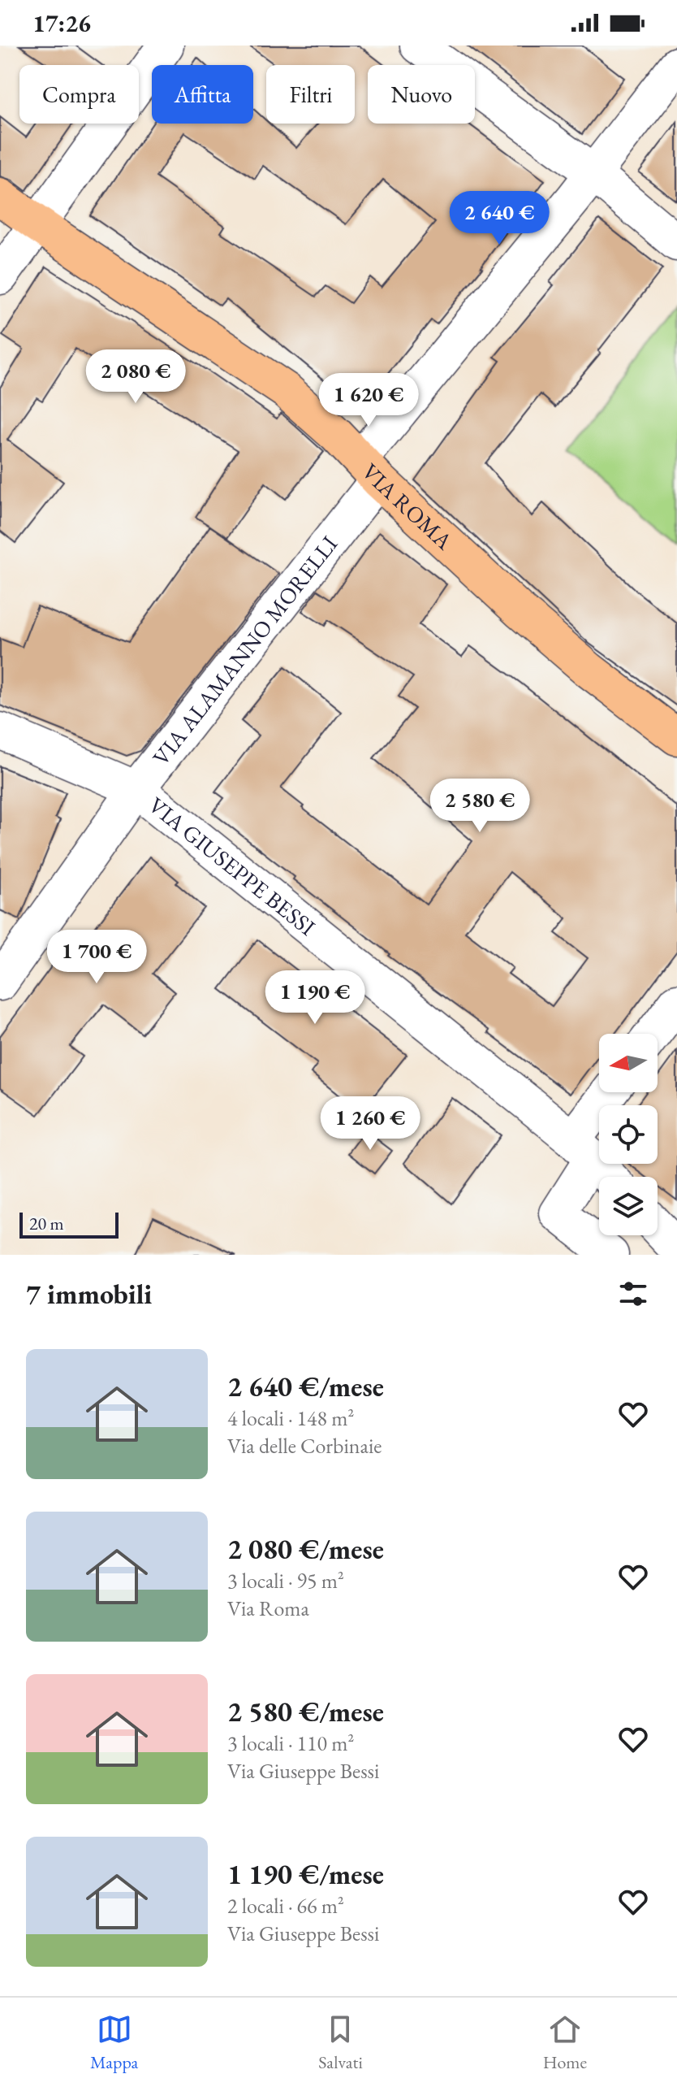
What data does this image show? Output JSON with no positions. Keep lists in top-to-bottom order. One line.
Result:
{"streets":{"main road":["VIA ROMA"],"street":["VIA ALAMANNO MORELLI","VIA GIUSEPPE BESSI"]},"crossings":[["VIA ROMA","VIA ALAMANNO MORELLI"],["VIA ALAMANNO MORELLI","VIA GIUSEPPE BESSI"]],"scale_bar":"20 m","north":"left","page":{"status":"17:26","chip":["Compra","Affitta","Filtri","Nuovo"],"price":["2 640 €","2 080 €","1 620 €","2 580 €","1 700 €","1 190 €","1 260 €"],"scale":"20 m","heading":"7 immobili","list":[{"name":"2 640 €/mese","note":"4 locali · 148 m² · Via delle Corbinaie"},{"name":"2 080 €/mese","note":"3 locali · 95 m² · Via Roma"},{"name":"2 580 €/mese","note":"3 locali · 110 m² · Via Giuseppe Bessi"},{"name":"1 190 €/mese","note":"2 locali · 66 m² · Via Giuseppe Bessi"}],"tabs":["Mappa","Salvati","Home"]}}
